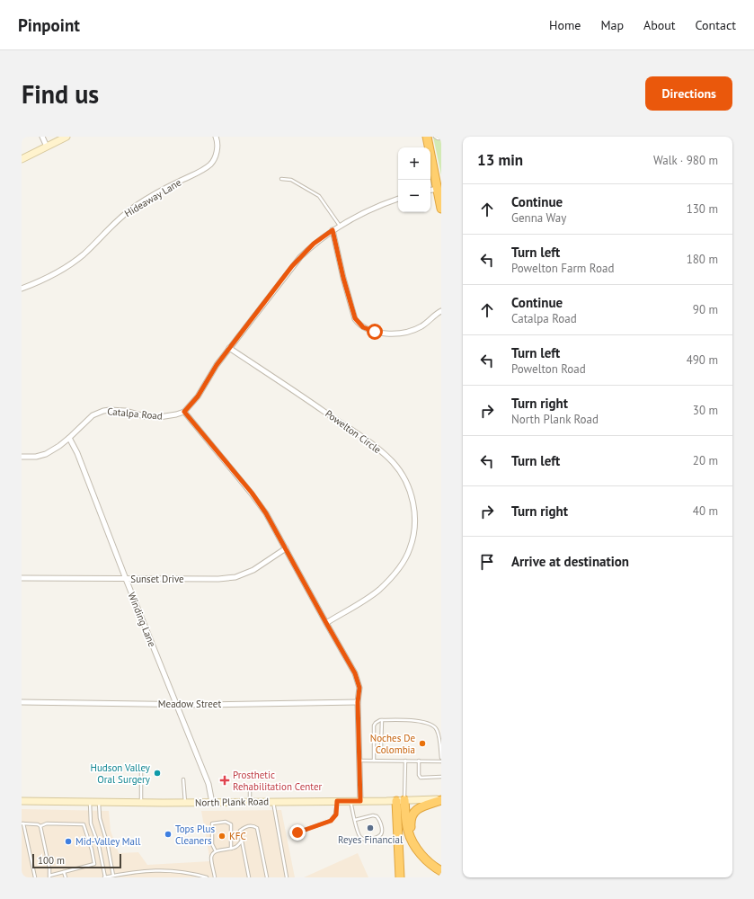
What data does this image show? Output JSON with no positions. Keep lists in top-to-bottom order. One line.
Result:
{"streets":{"main road":["North Plank Road"],"street":["Hideaway Lane","Catalpa Road","Powelton Circle","Sunset Drive","Winding Lane","Meadow Street"]},"crossings":[["Catalpa Road","Winding Lane"],["Sunset Drive","Winding Lane"],["Winding Lane","Meadow Street"],["Winding Lane","North Plank Road"]],"places":{"other":["Noches De Colombia","Hudson Valley Oral Surgery","Reyes Financial","Tops Plus Cleaners","KFC","Mid-Valley Mall"],"health":["Prosthetic Rehabilitation Center"]},"scale_bar":"100 m","page":{"header":"Pinpoint","nav":["Home","Map","About","Contact"],"buttons":"Directions","title":"Find us","heading":["13 min","Walk · 980 m"],"map_buttons":["+","−"],"list":[["Continue","Genna Way","130 m"],["Turn left","Powelton Farm Road","180 m"],["Continue","Catalpa Road","90 m"],["Turn left","Powelton Road","490 m"],["Turn right","North Plank Road","30 m"],["Turn left","20 m"],["Turn right","40 m"],"Arrive at destination"],"scale":"100 m"}}
